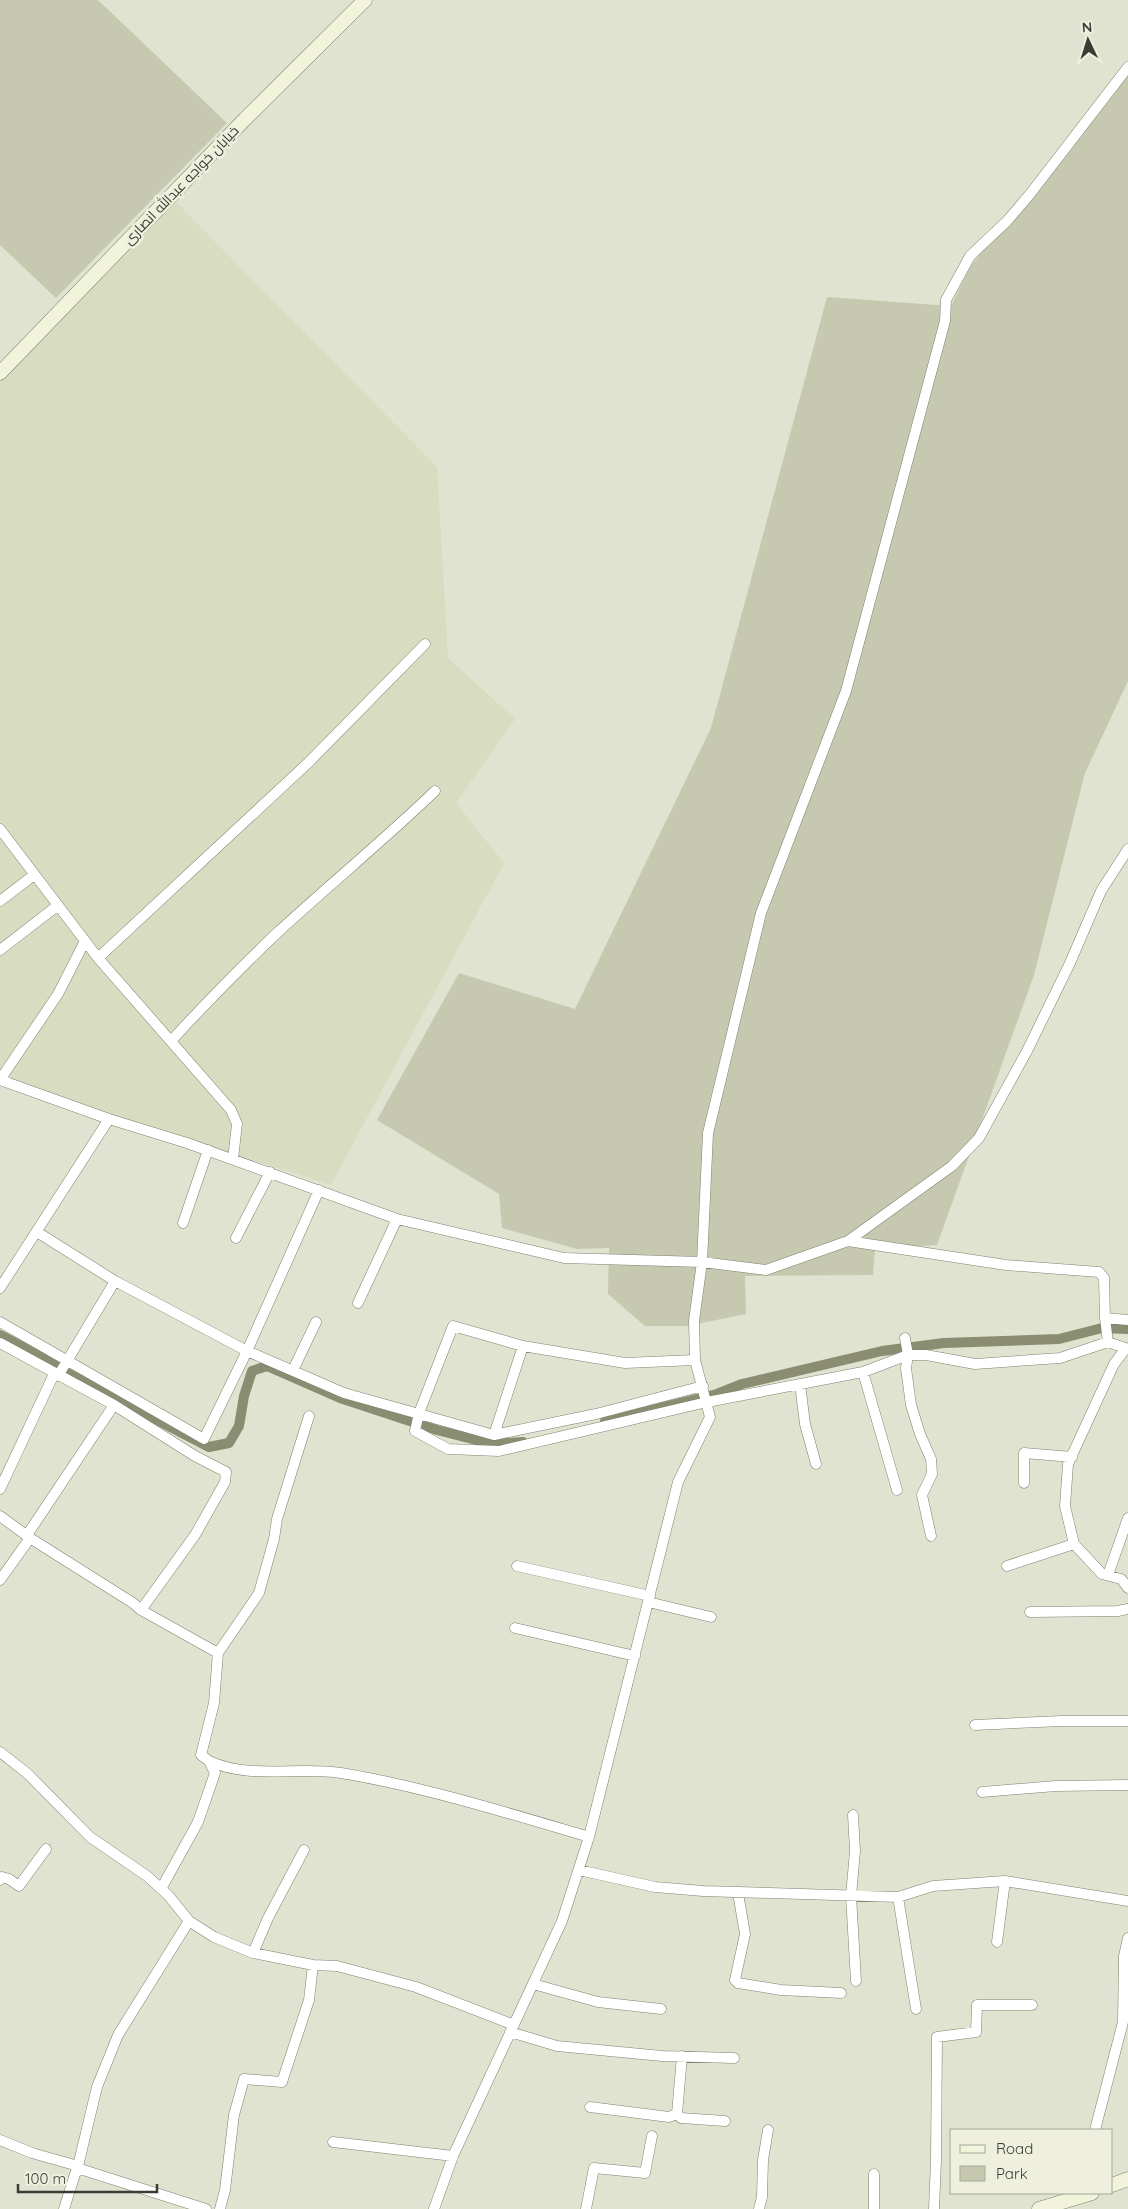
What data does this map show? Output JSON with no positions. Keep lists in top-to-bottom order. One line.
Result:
{"streets":{"street":["خیابان خواجه عبدالله انصاری"]},"legend":["Road","Park"],"scale_bar":"100 m","north":"top"}
